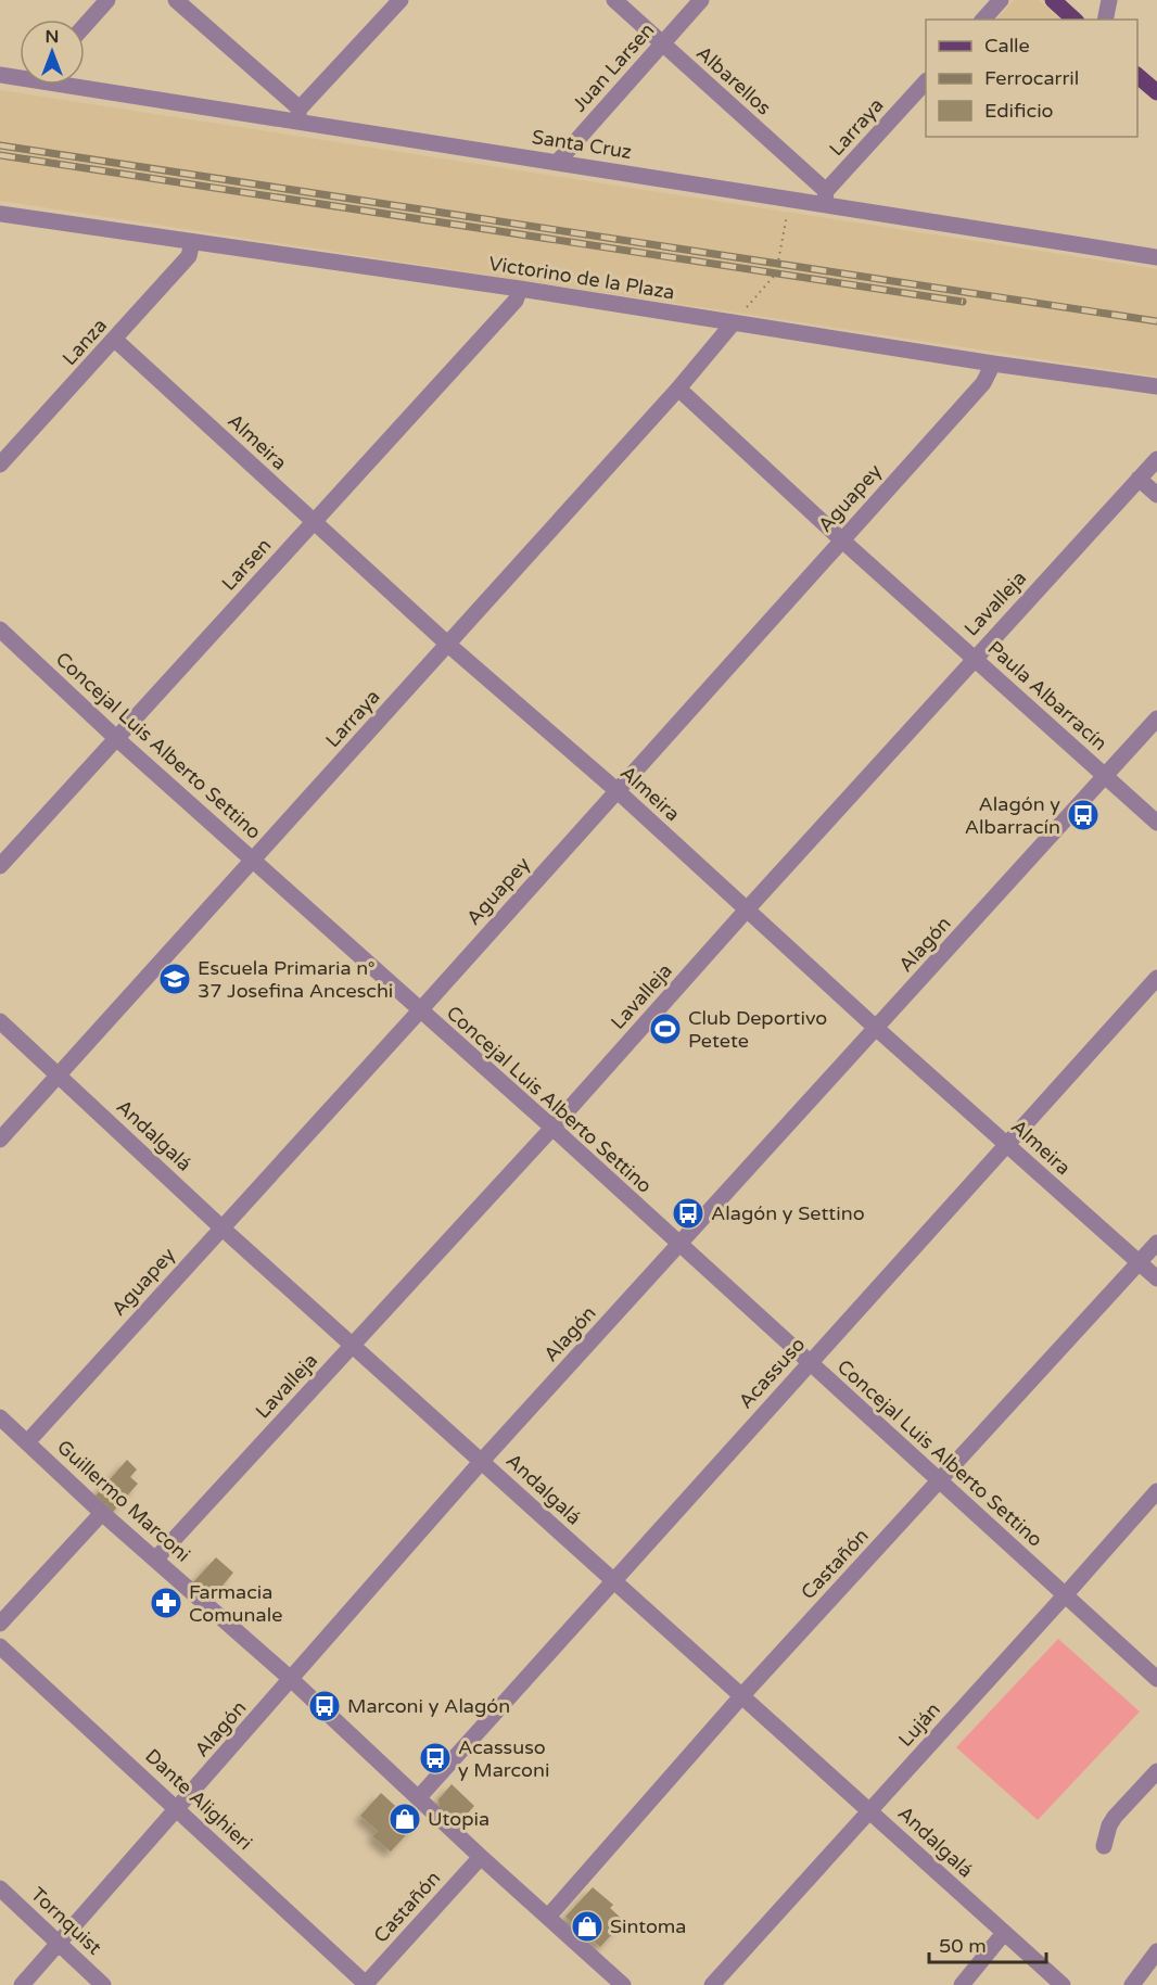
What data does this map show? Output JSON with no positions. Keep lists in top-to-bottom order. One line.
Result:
{"streets":{"street":["Juan Larsen","Albarellos","Larraya","Santa Cruz","Victorino de la Plaza","Lanza","Almeira","Aguapey","Larsen","Lavalleja","Paula Albarracín","Concejal Luis Alberto Settino","Alagón","Andalgalá","Acassuso","Guillermo Marconi","Castañón","Luján","Dante Alighieri","Tornquist"]},"crossings":[["Juan Larsen","Albarellos"],["Juan Larsen","Santa Cruz"],["Albarellos","Larraya"],["Albarellos","Santa Cruz"],["Larraya","Santa Cruz"],["Larraya","Victorino de la Plaza"],["Larraya","Almeira"],["Larraya","Paula Albarracín"],["Larraya","Concejal Luis Alberto Settino"],["Larraya","Andalgalá"],["Victorino de la Plaza","Lanza"],["Victorino de la Plaza","Aguapey"],["Victorino de la Plaza","Larsen"],["Lanza","Almeira"],["Almeira","Aguapey"],["Almeira","Larsen"],["Almeira","Lavalleja"],["Almeira","Alagón"],["Almeira","Acassuso"],["Almeira","Castañón"],["Aguapey","Paula Albarracín"],["Aguapey","Concejal Luis Alberto Settino"],["Aguapey","Andalgalá"],["Aguapey","Guillermo Marconi"],["Larsen","Concejal Luis Alberto Settino"],["Lavalleja","Paula Albarracín"],["Lavalleja","Concejal Luis Alberto Settino"],["Lavalleja","Andalgalá"],["Lavalleja","Guillermo Marconi"],["Paula Albarracín","Alagón"],["Concejal Luis Alberto Settino","Alagón"],["Concejal Luis Alberto Settino","Acassuso"],["Concejal Luis Alberto Settino","Castañón"],["Concejal Luis Alberto Settino","Luján"],["Alagón","Andalgalá"],["Alagón","Guillermo Marconi"],["Alagón","Dante Alighieri"],["Alagón","Tornquist"],["Andalgalá","Acassuso"],["Andalgalá","Castañón"],["Andalgalá","Luján"],["Acassuso","Guillermo Marconi"],["Guillermo Marconi","Castañón"],["Castañón","Dante Alighieri"]],"places":{"bus stop":["Alagón y Albarracín","Alagón y Settino","Marconi y Alagón","Acassuso y Marconi"],"school or university":["Escuela Primaria n° 37 Josefina Anceschi"],"sports":["Club Deportivo Petete"],"pharmacy":["Farmacia Comunale"],"shop":["Utopia","Sintoma"]},"legend":["Calle","Ferrocarril","Edificio"],"scale_bar":"50 m","north":"top"}
